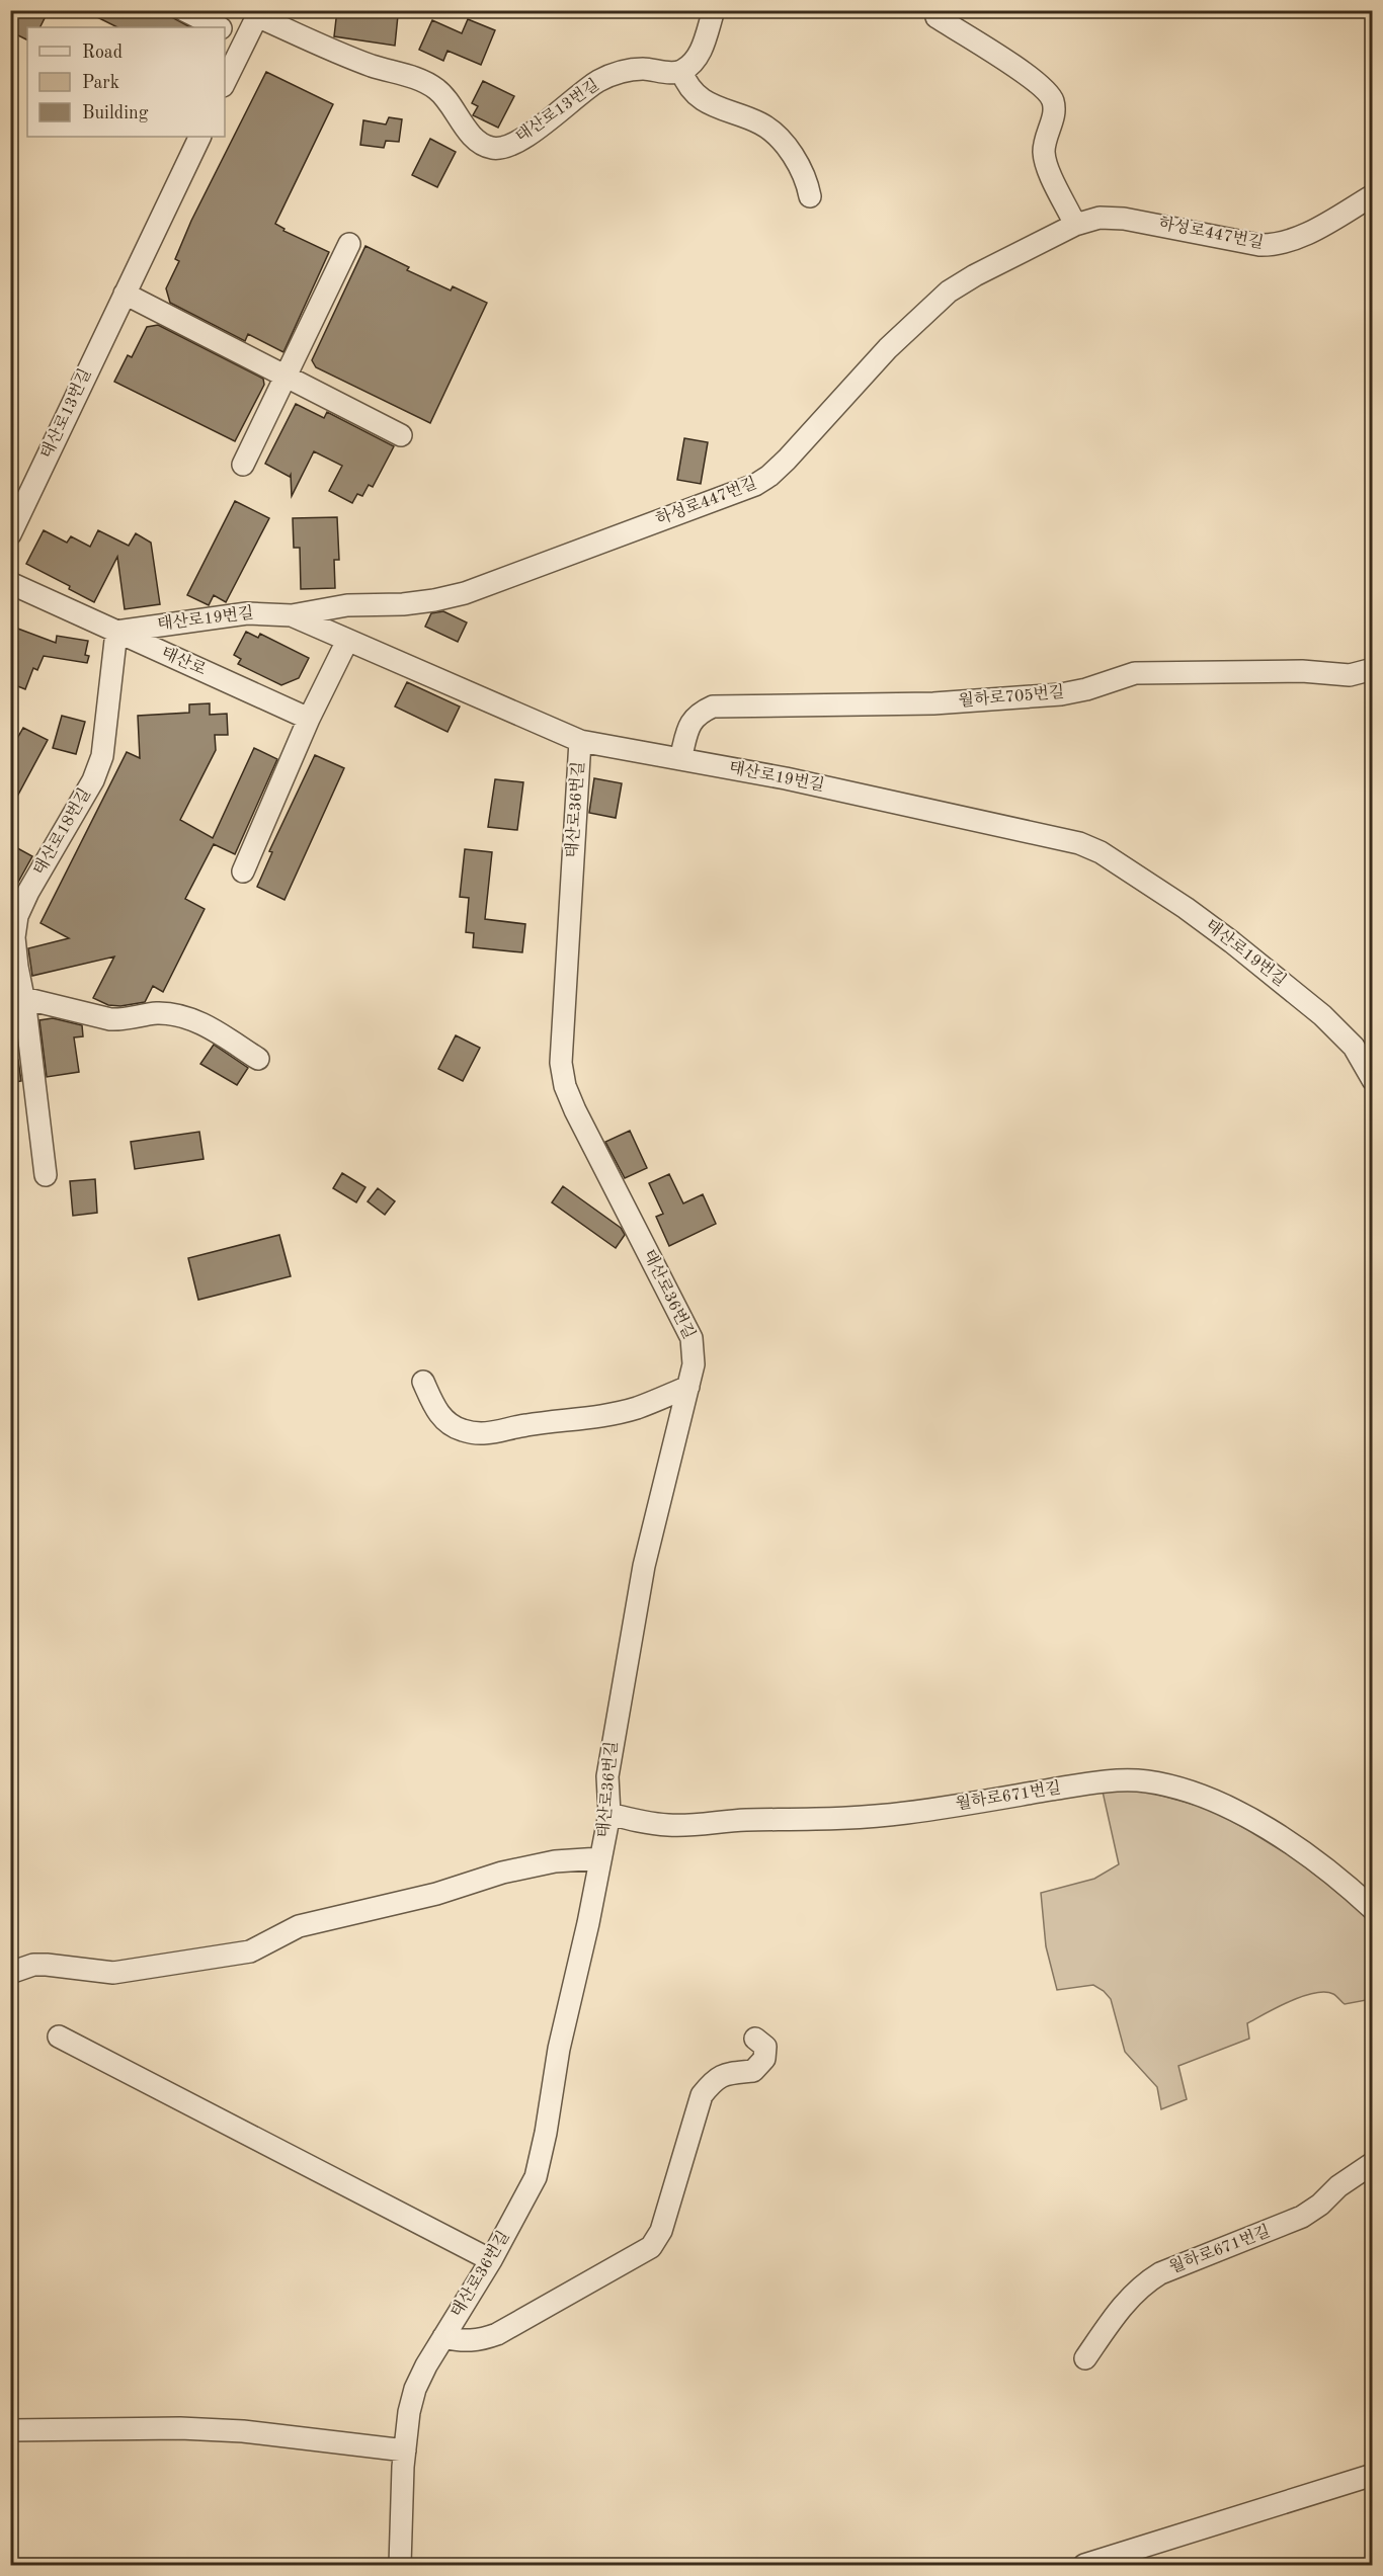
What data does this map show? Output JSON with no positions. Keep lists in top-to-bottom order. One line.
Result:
{"streets":{"street":["태산로13번길","하성로447번길","태산로19번길","태산로","월하로705번길","태산로36번길","태산로18번길","월하로671번길"]},"crossings":[["하성로447번길","태산로19번길"],["태산로19번길","태산로"],["태산로19번길","월하로705번길"],["태산로19번길","태산로36번길"],["태산로19번길","태산로18번길"],["태산로","태산로18번길"],["태산로36번길","월하로671번길"]],"legend":["Road","Park","Building"]}
